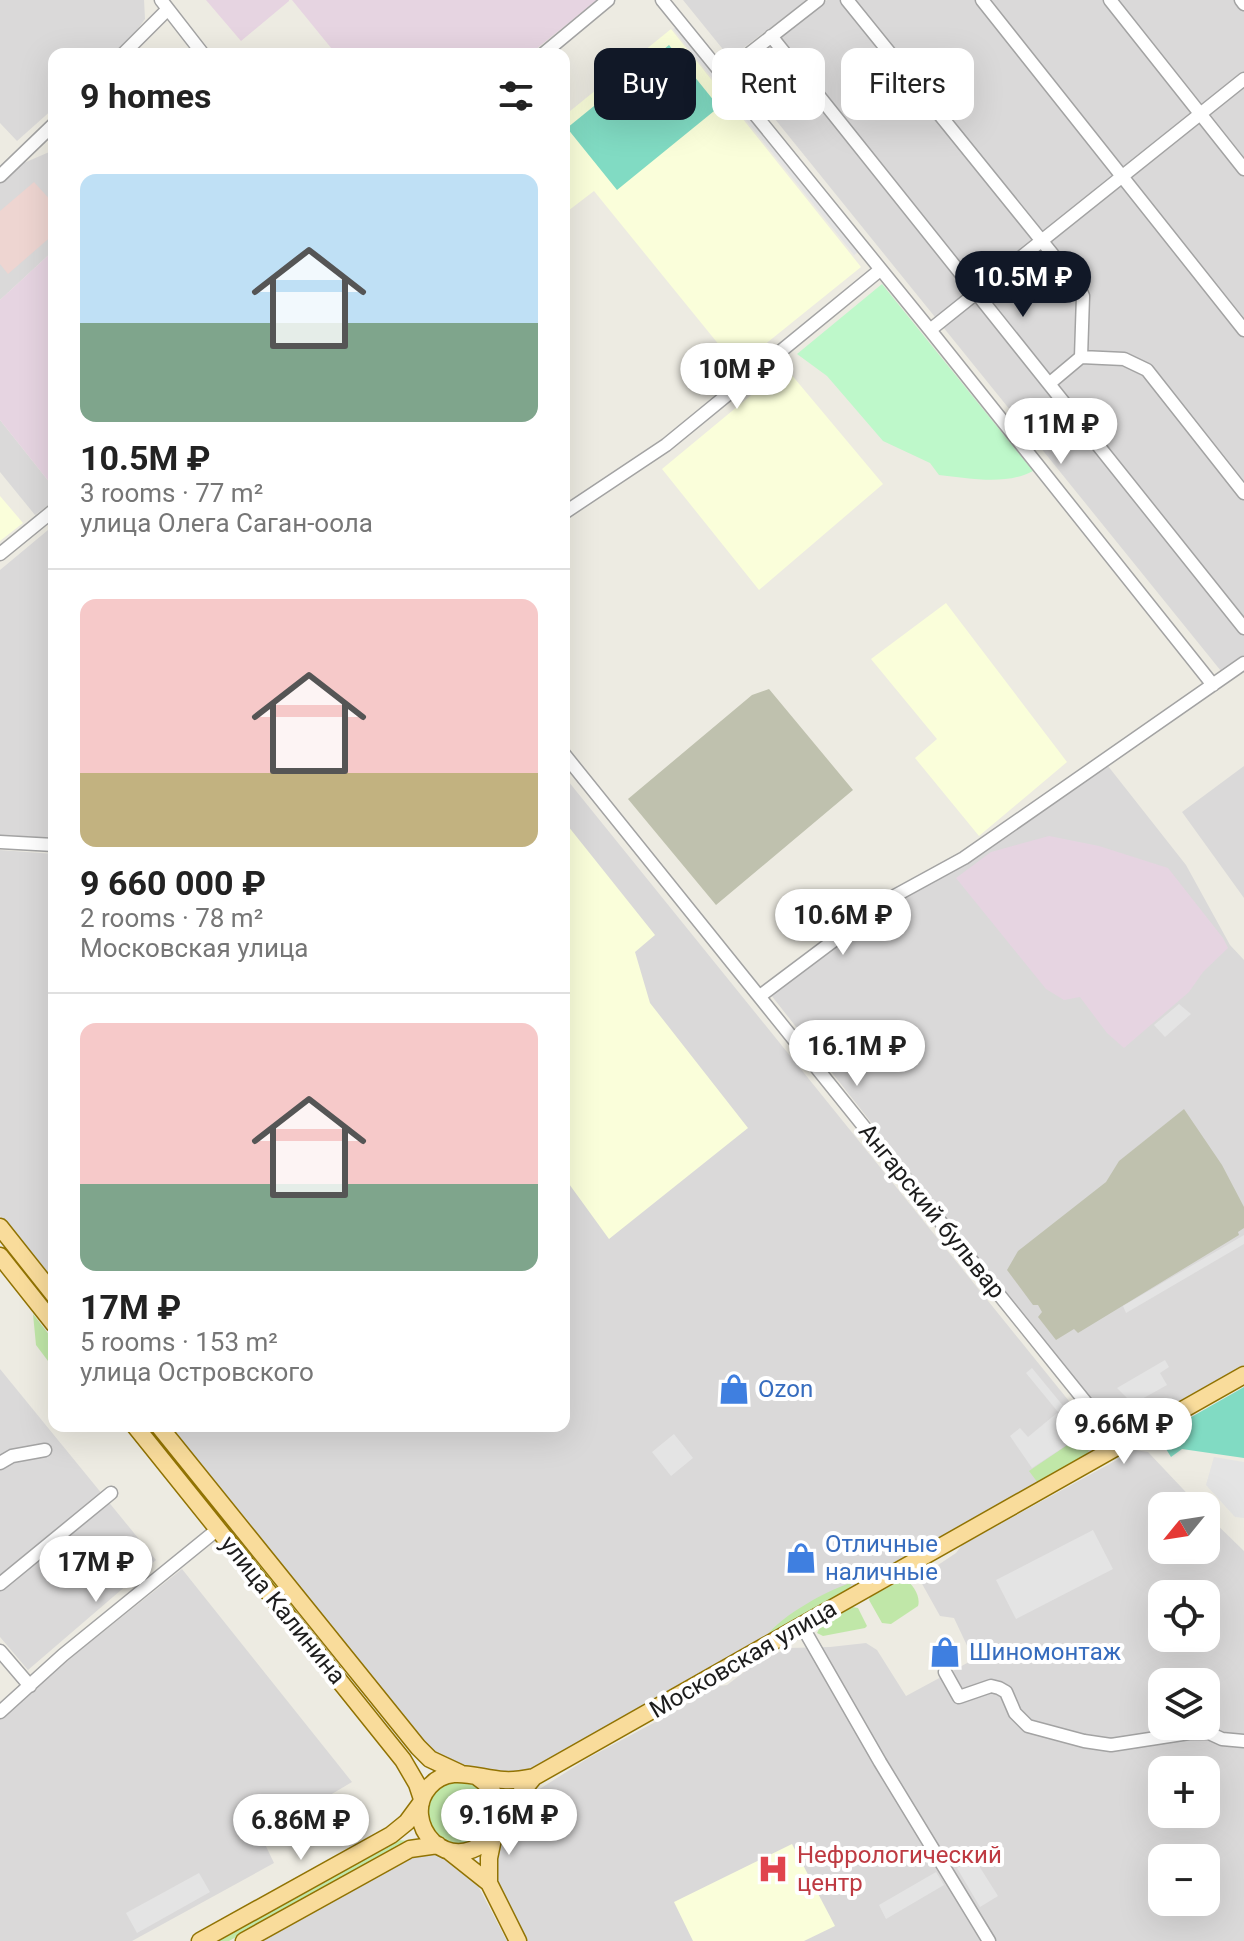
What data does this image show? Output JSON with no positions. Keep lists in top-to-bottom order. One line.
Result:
{"streets":{"main road":["улица Калинина","Московская улица"],"street":["Ангарский бульвар"]},"crossings":[["Ангарский бульвар","Московская улица"],["улица Калинина","Московская улица"]],"places":{"shop":["Ozon","Отличные наличные","Шиномонтаж"],"hospital":["Нефрологический центр"]},"north":"bottom left","page":{"chip":["Buy","Rent","Filters"],"heading":"9 homes","list":[{"name":"10.5M ₽","note":"3 rooms · 77 m² · улица Олега Саган-оола"},{"name":"9 660 000 ₽","note":"2 rooms · 78 m² · Московская улица"},{"name":"17M ₽","note":"5 rooms · 153 m² · улица Островского"}],"price":["10.5M ₽","10M ₽","11M ₽","10.6M ₽","16.1M ₽","9.66M ₽","17M ₽","9.16M ₽","6.86M ₽"],"map_buttons":["+","−"]}}
